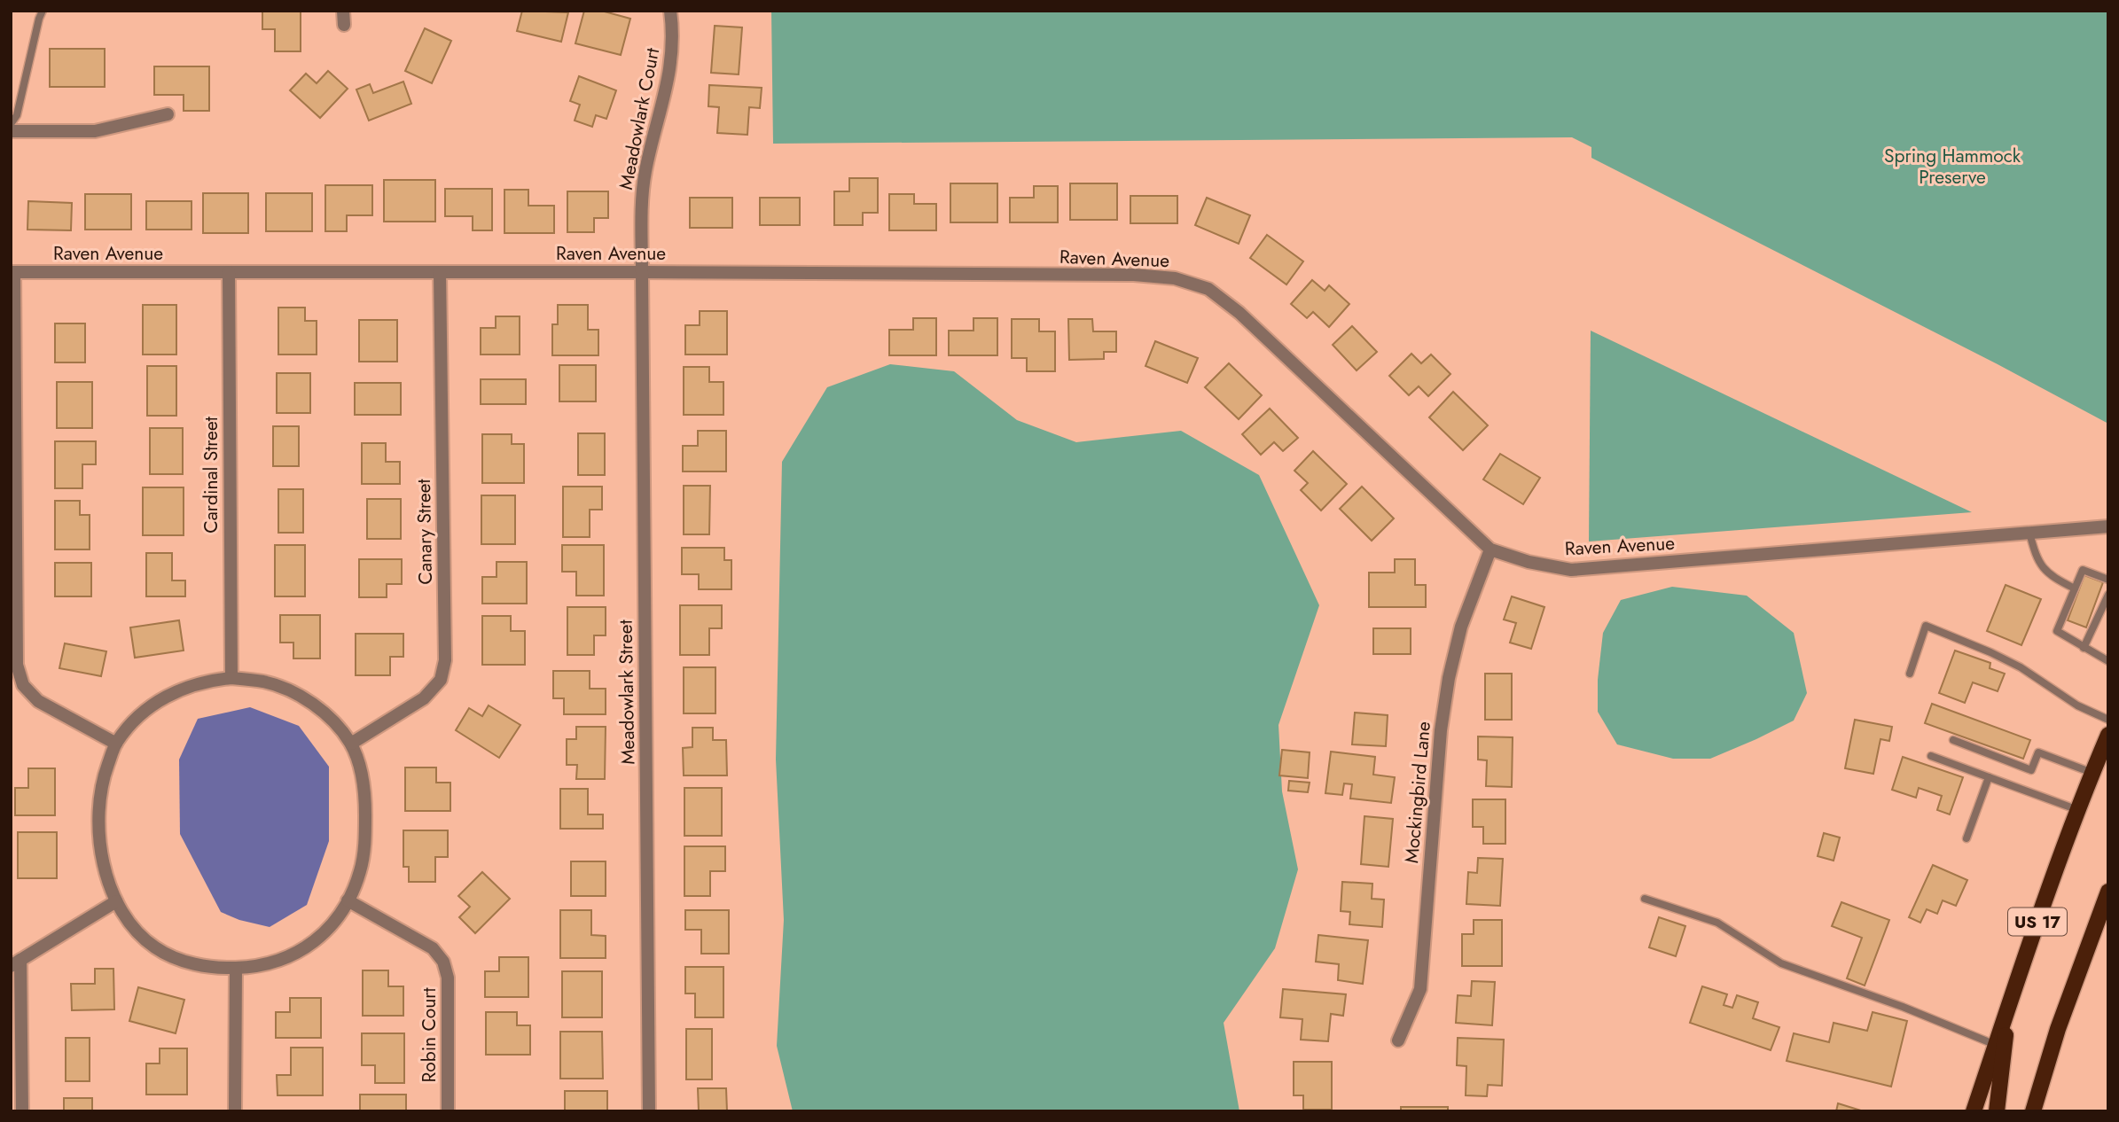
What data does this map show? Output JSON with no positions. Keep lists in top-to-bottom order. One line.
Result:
{"streets":{"main road":["US 17"],"street":["Meadowlark Court","Raven Avenue","Cardinal Street","Canary Street","Meadowlark Street","Mockingbird Lane","Robin Court"]},"crossings":[["Meadowlark Court","Raven Avenue"],["Meadowlark Court","Meadowlark Street"],["Raven Avenue","Cardinal Street"],["Raven Avenue","Canary Street"],["Raven Avenue","Meadowlark Street"],["Raven Avenue","Mockingbird Lane"]],"parks":["Spring Hammock Preserve"]}
